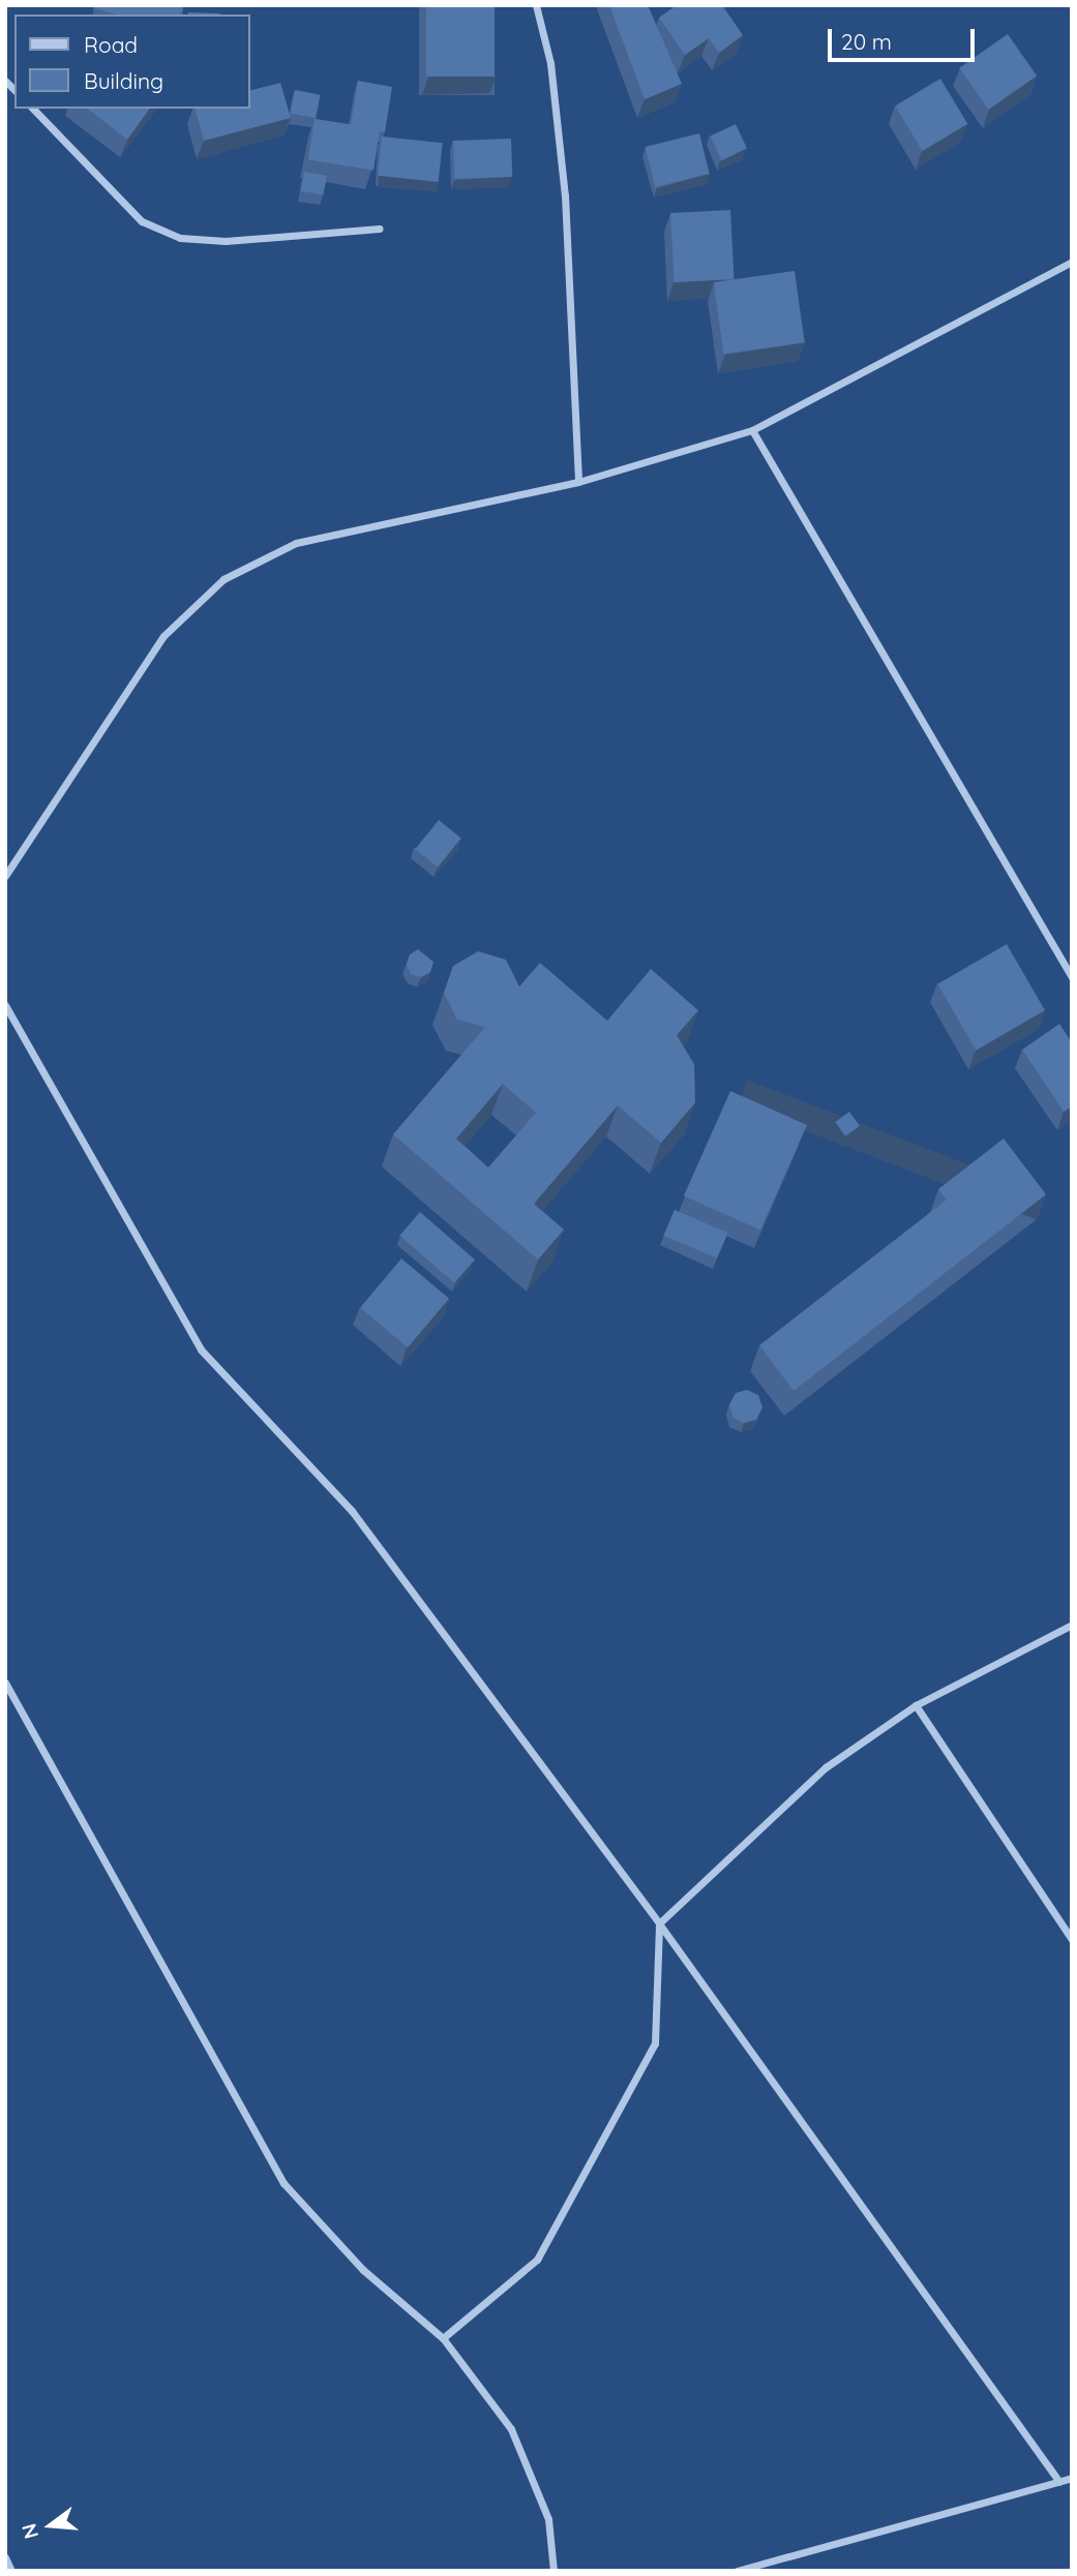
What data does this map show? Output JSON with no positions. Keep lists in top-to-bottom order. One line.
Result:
{"legend":["Road","Building"],"scale_bar":"20 m","north":"left"}
